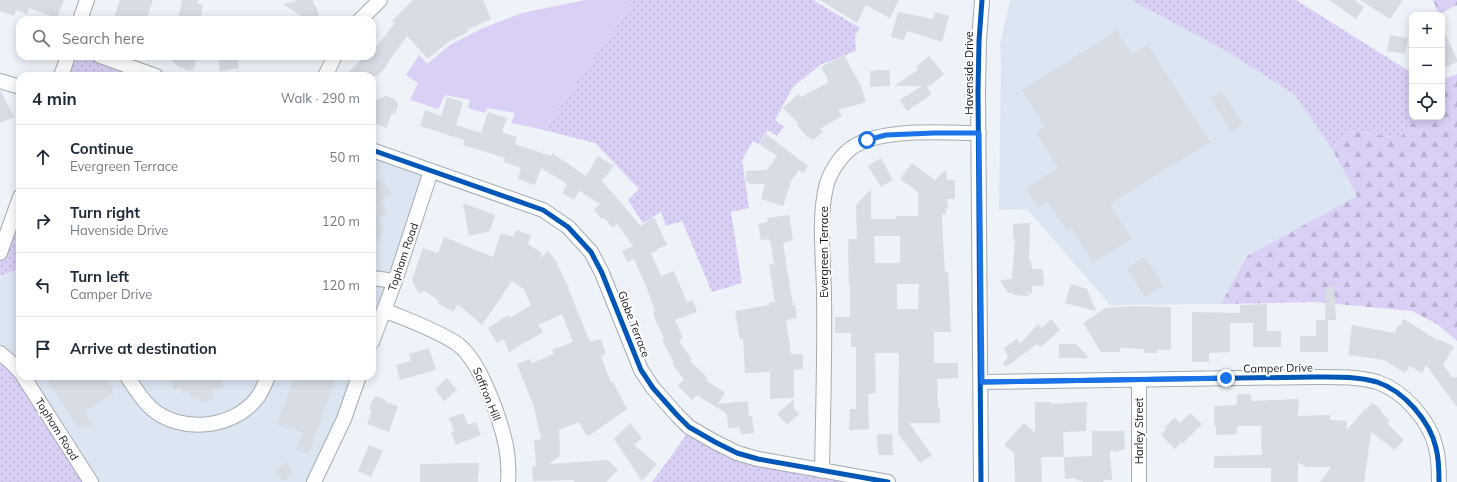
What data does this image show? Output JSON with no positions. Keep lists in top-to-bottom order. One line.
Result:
{"streets":{"street":["Havenside Drive","Evergreen Terrace","Topham Road","Globe Terrace","Camper Drive","Saffron Hill","Harley Street"]},"crossings":[["Havenside Drive","Evergreen Terrace"],["Havenside Drive","Camper Drive"],["Evergreen Terrace","Globe Terrace"],["Topham Road","Globe Terrace"],["Topham Road","Saffron Hill"],["Camper Drive","Harley Street"]],"page":{"map_buttons":["+","−"],"search":"Search here","heading":["4 min","Walk · 290 m"],"list":[["Continue","Evergreen Terrace","50 m"],["Turn right","Havenside Drive","120 m"],["Turn left","Camper Drive","120 m"],"Arrive at destination"]}}
